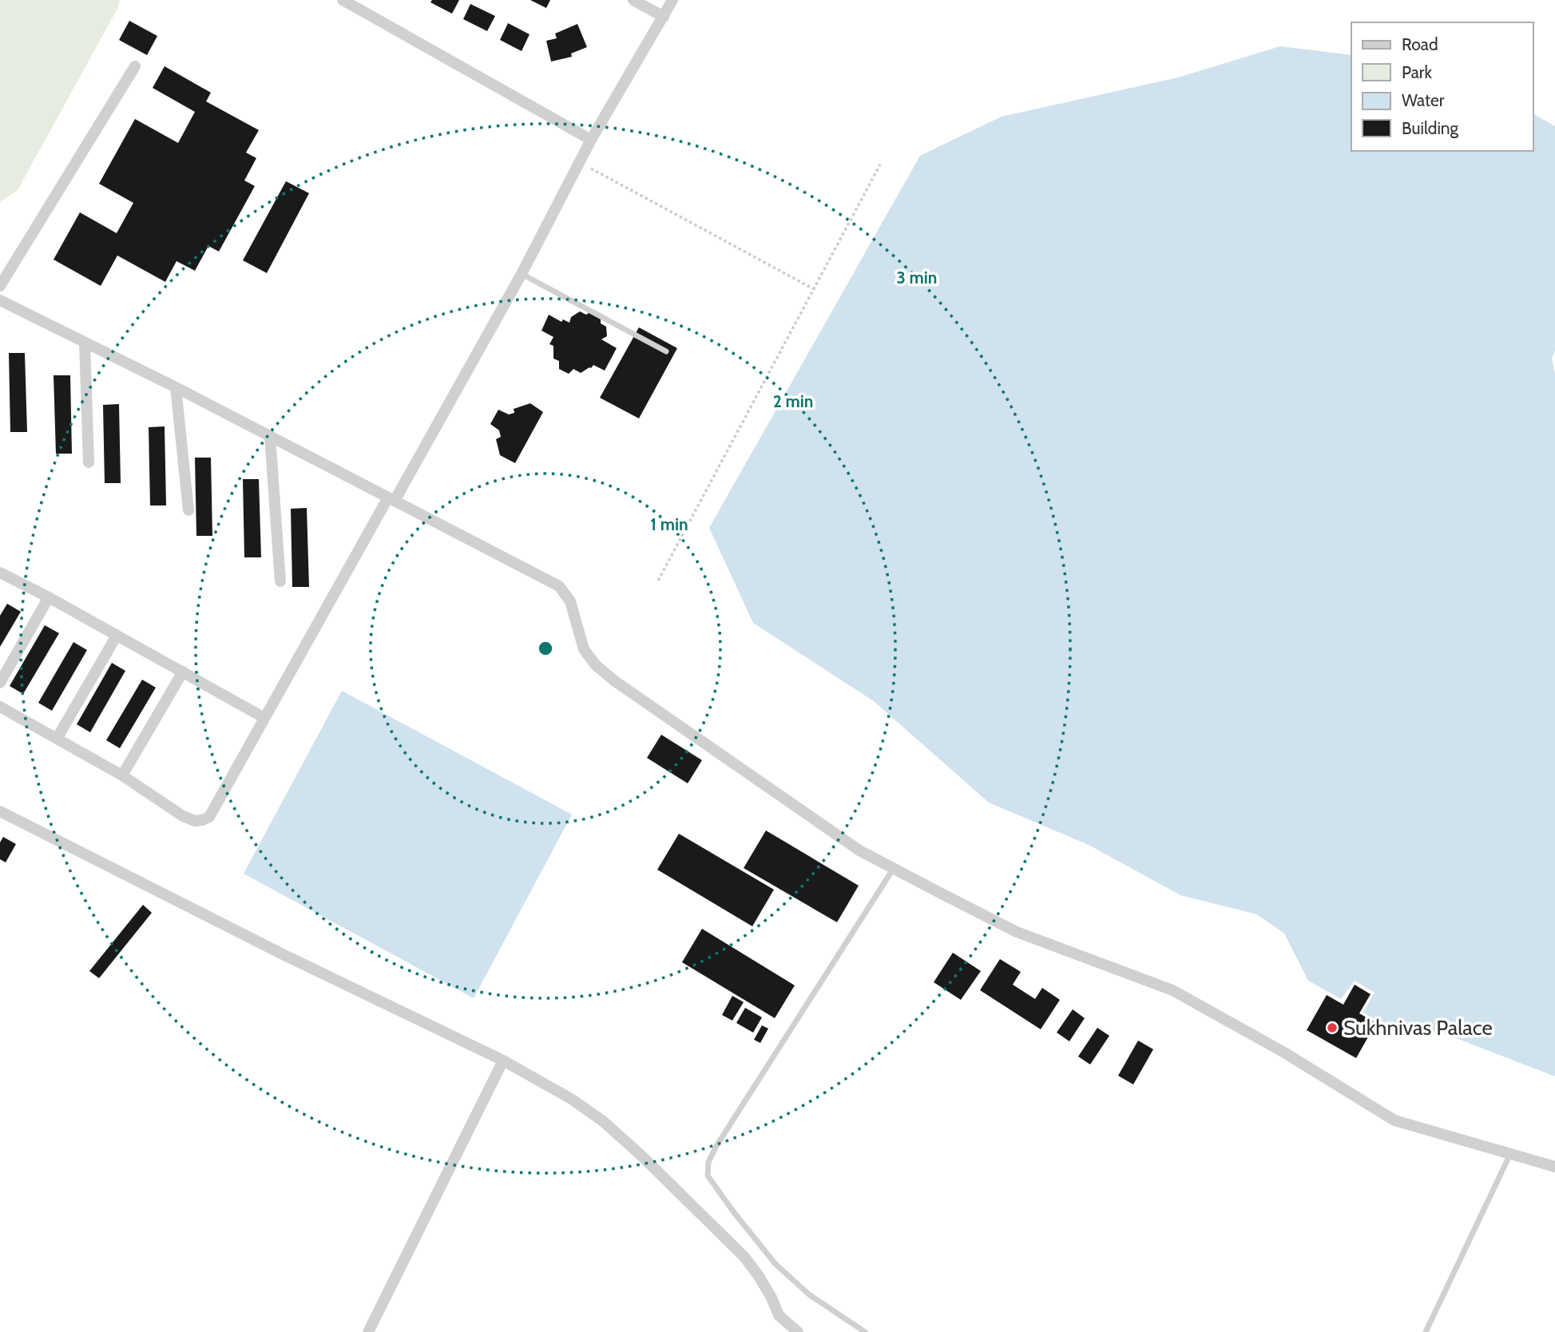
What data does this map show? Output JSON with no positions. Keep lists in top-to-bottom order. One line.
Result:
{"places":["Sukhnivas Palace"],"legend":["Road","Park","Water","Building"],"rings":["3 min","2 min","1 min"]}
